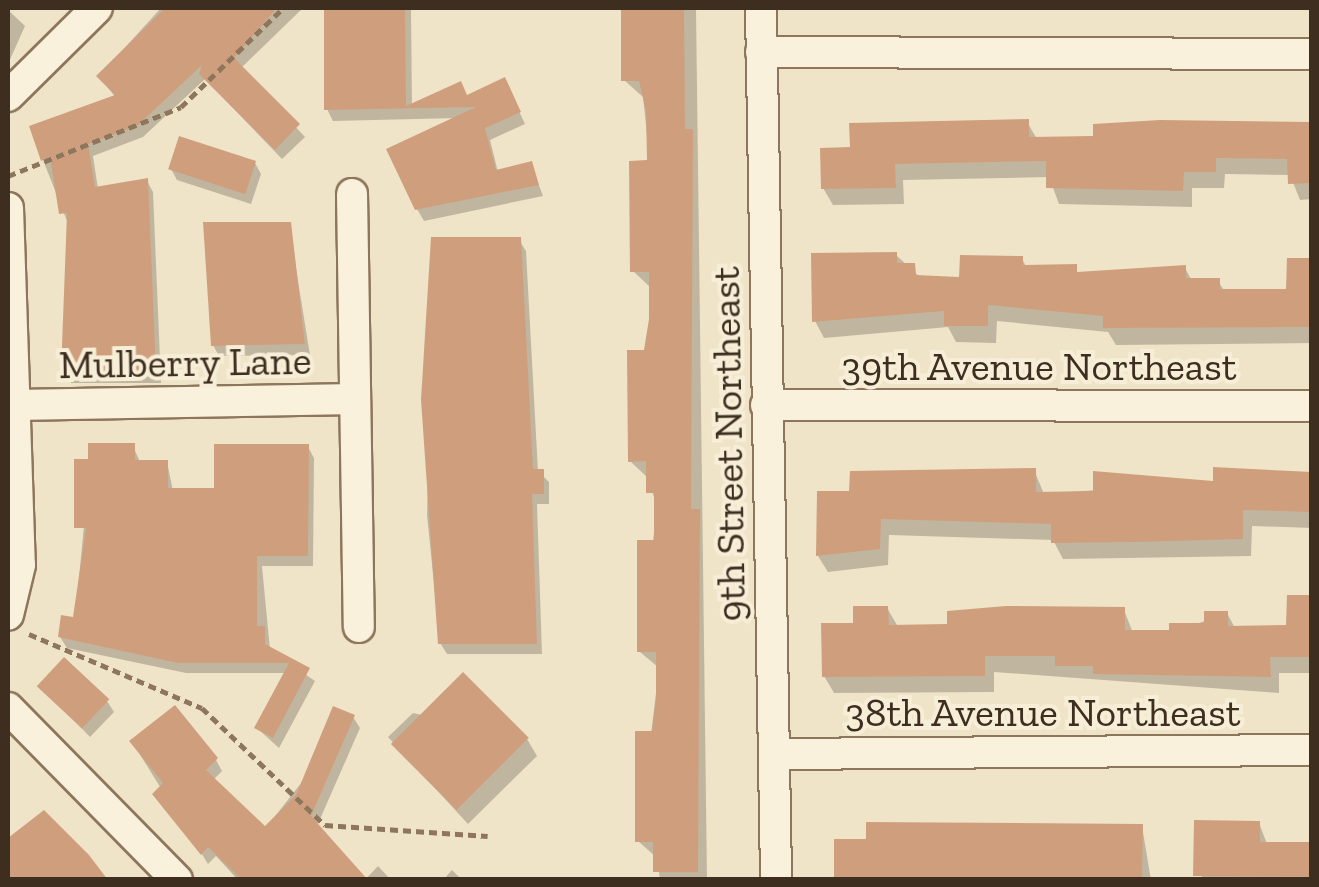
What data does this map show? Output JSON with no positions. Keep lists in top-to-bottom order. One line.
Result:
{"streets":{"street":["Mulberry Lane","39th Avenue Northeast","9th Street Northeast","38th Avenue Northeast"]},"crossings":[["39th Avenue Northeast","9th Street Northeast"],["9th Street Northeast","38th Avenue Northeast"]]}
